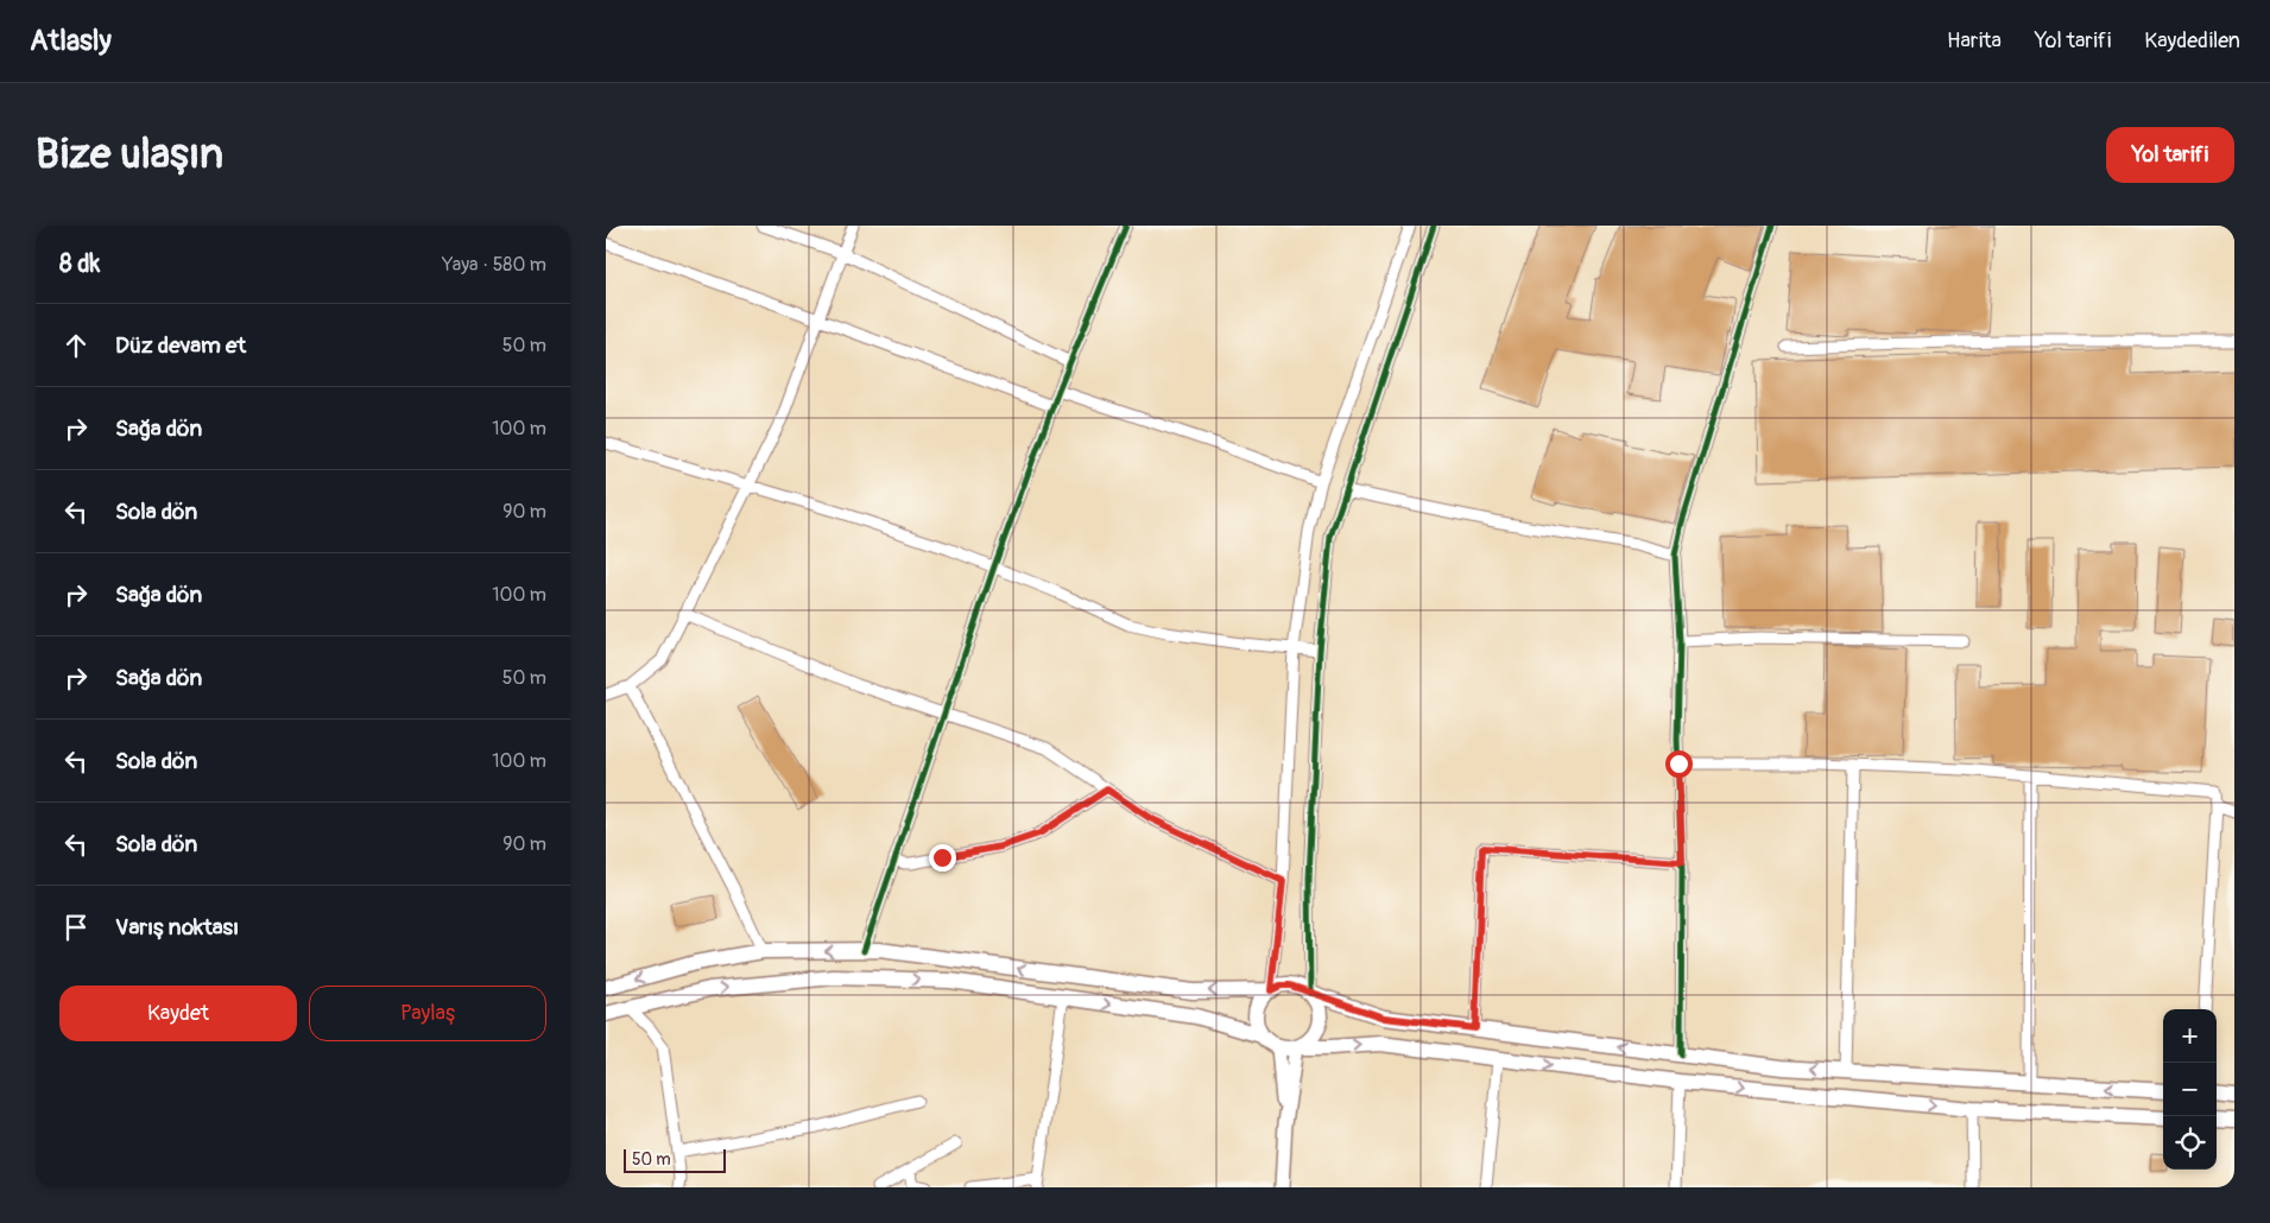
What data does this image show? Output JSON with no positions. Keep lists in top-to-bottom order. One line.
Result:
{"scale_bar":"50 m","page":{"header":"Atlasly","nav":["Harita","Yol tarifi","Kaydedilen"],"buttons":["Yol tarifi",["Kaydet","Paylaş"]],"title":"Bize ulaşın","heading":["8 dk","Yaya · 580 m"],"list":[["Düz devam et","50 m"],["Sağa dön","100 m"],["Sola dön","90 m"],["Sağa dön","100 m"],["Sağa dön","50 m"],["Sola dön","100 m"],["Sola dön","90 m"],"Varış noktası"],"map_buttons":["+","−"],"scale":"50 m"}}
